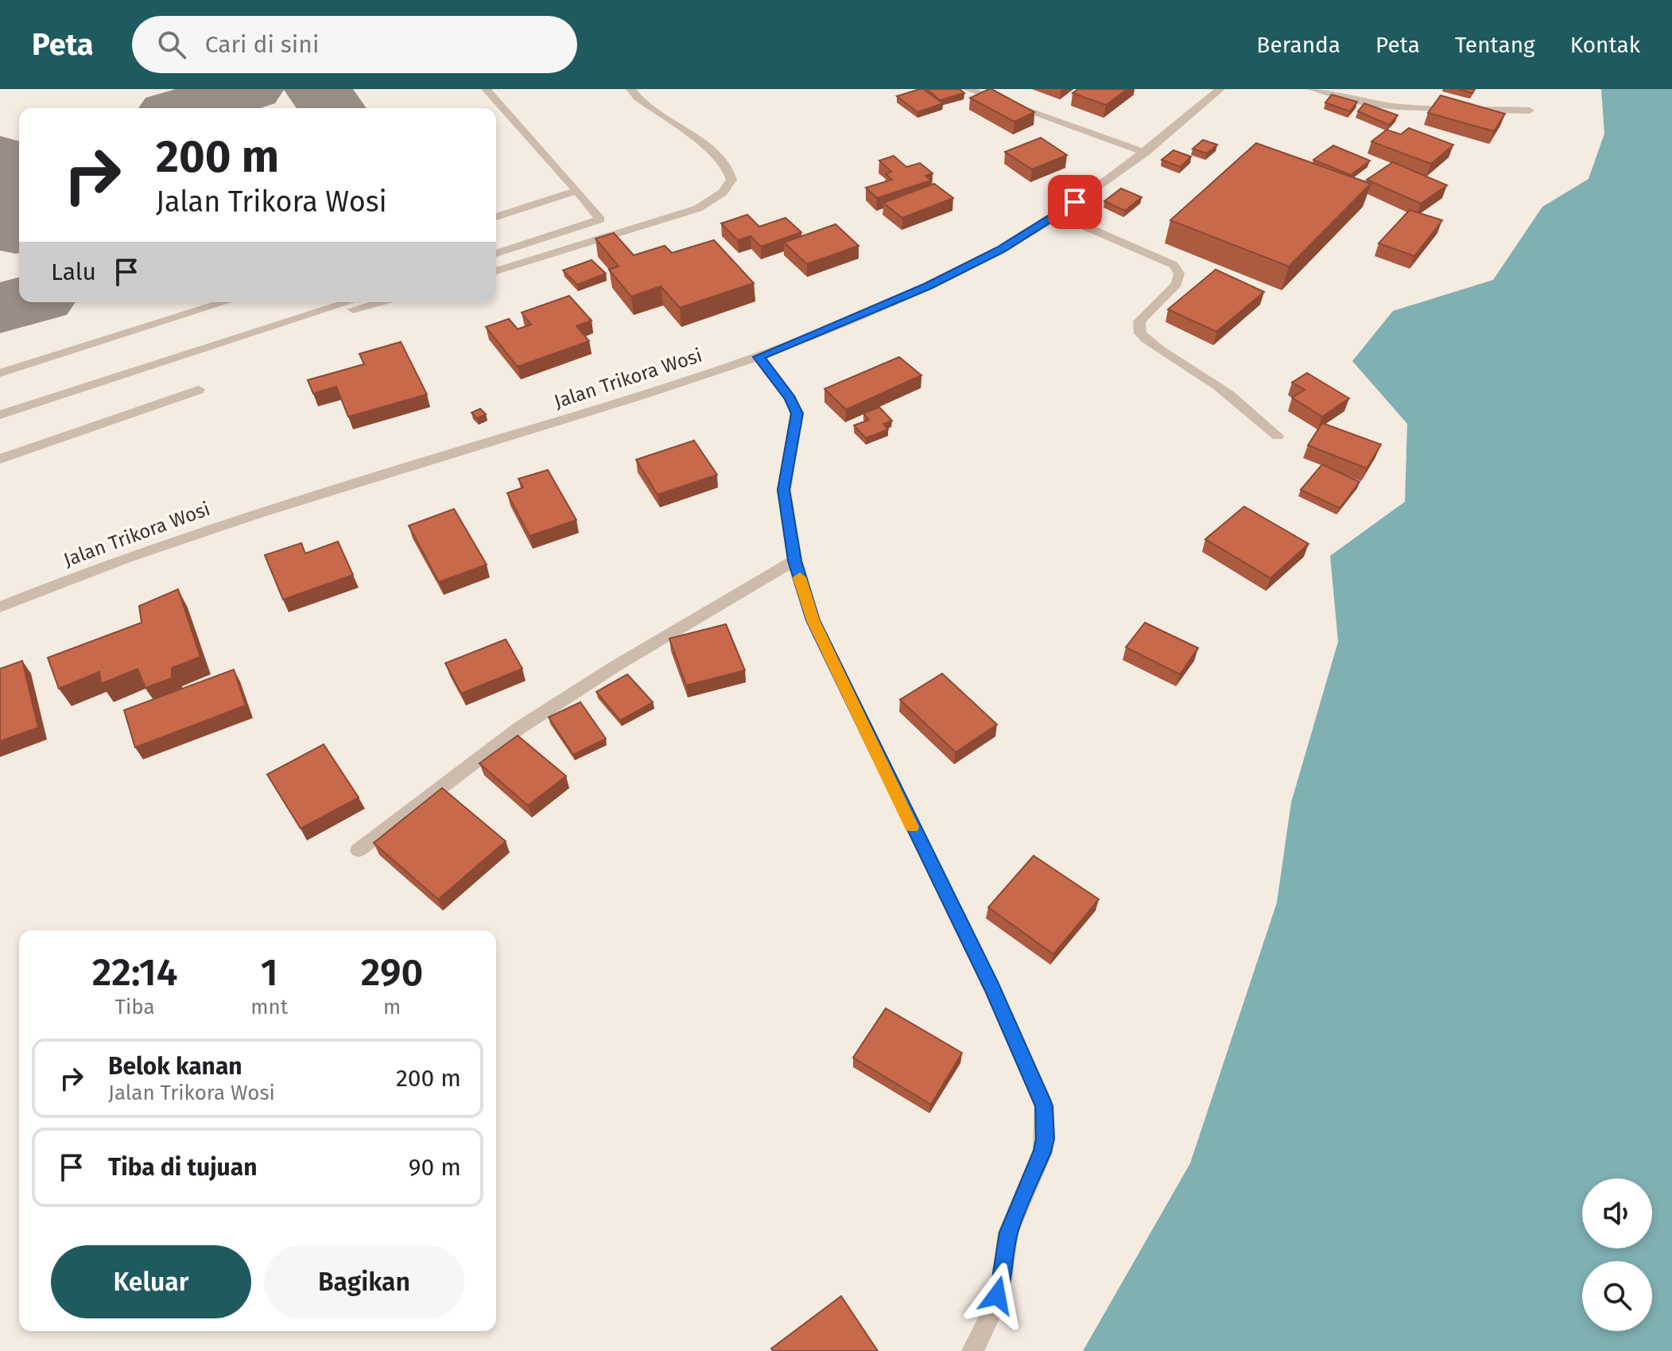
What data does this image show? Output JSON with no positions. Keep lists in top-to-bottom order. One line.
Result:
{"streets":{"street":["Jalan Trikora Wosi"]},"page":{"header":"Peta","search":"Cari di sini","nav":["Beranda","Peta","Tentang","Kontak"],"turn":["200 m","Jalan Trikora Wosi"],"then":"Lalu","eta":["22:14","Tiba","1","mnt","290","m"],"list":[{"name":"Belok kanan","note":"Jalan Trikora Wosi","value":"200 m"},{"name":"Tiba di tujuan","value":"90 m"}],"buttons":["Keluar","Bagikan"]}}
